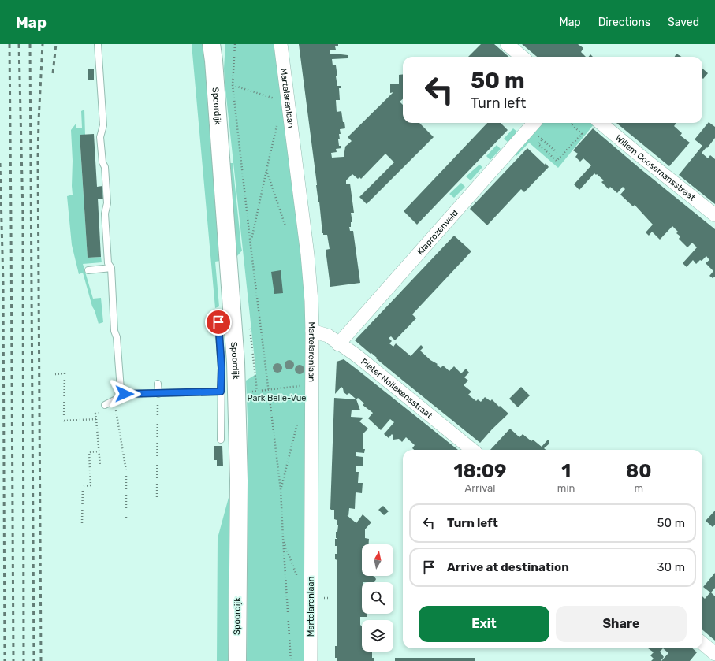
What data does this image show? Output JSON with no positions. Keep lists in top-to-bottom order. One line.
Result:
{"streets":{"street":["Martelarenlaan","Spoordijk","Willem Coosemansstraat","Klaprozenveld","Pieter Nollekensstraat"]},"crossings":[["Martelarenlaan","Pieter Nollekensstraat"],["Klaprozenveld","Pieter Nollekensstraat"]],"parks":["Park Belle-Vue"],"north":"top","page":{"header":"Map","nav":["Map","Directions","Saved"],"turn":["50 m","Turn left"],"eta":["18:09","Arrival","1","min","80","m"],"list":[{"name":"Turn left","value":"50 m"},{"name":"Arrive at destination","value":"30 m"}],"buttons":["Exit","Share"]}}
